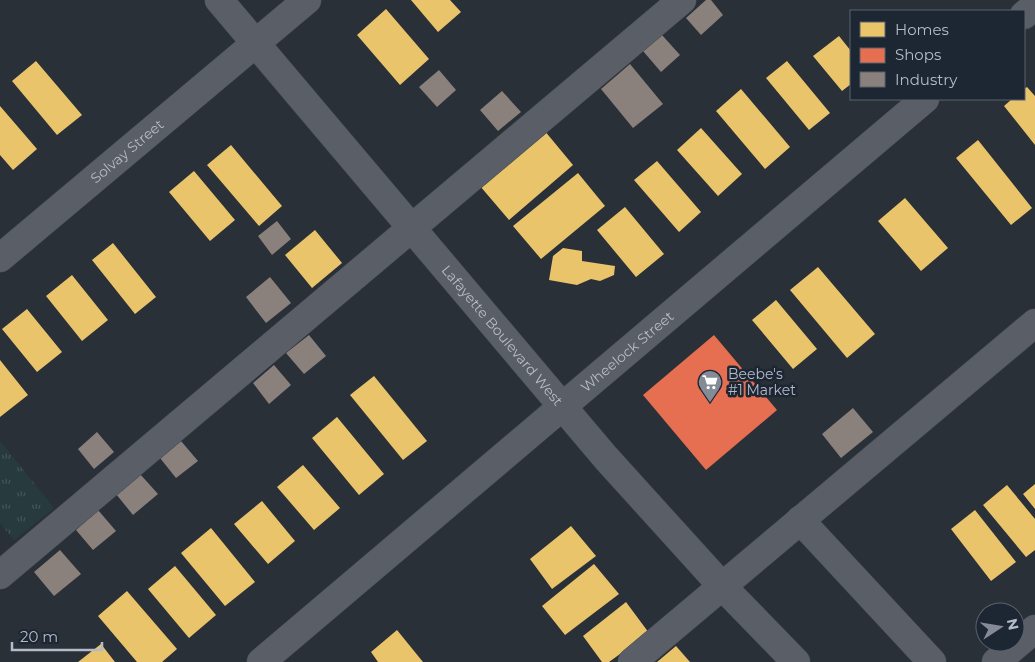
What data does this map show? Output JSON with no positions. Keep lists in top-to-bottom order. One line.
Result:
{"streets":{"street":["Solvay Street","Lafayette Boulevard West","Wheelock Street"]},"crossings":[["Solvay Street","Lafayette Boulevard West"],["Lafayette Boulevard West","Wheelock Street"]],"places":{"supermarket":["Beebe's #1 Market"]},"legend":["Homes","Shops","Industry"],"scale_bar":"20 m","north":"right"}
